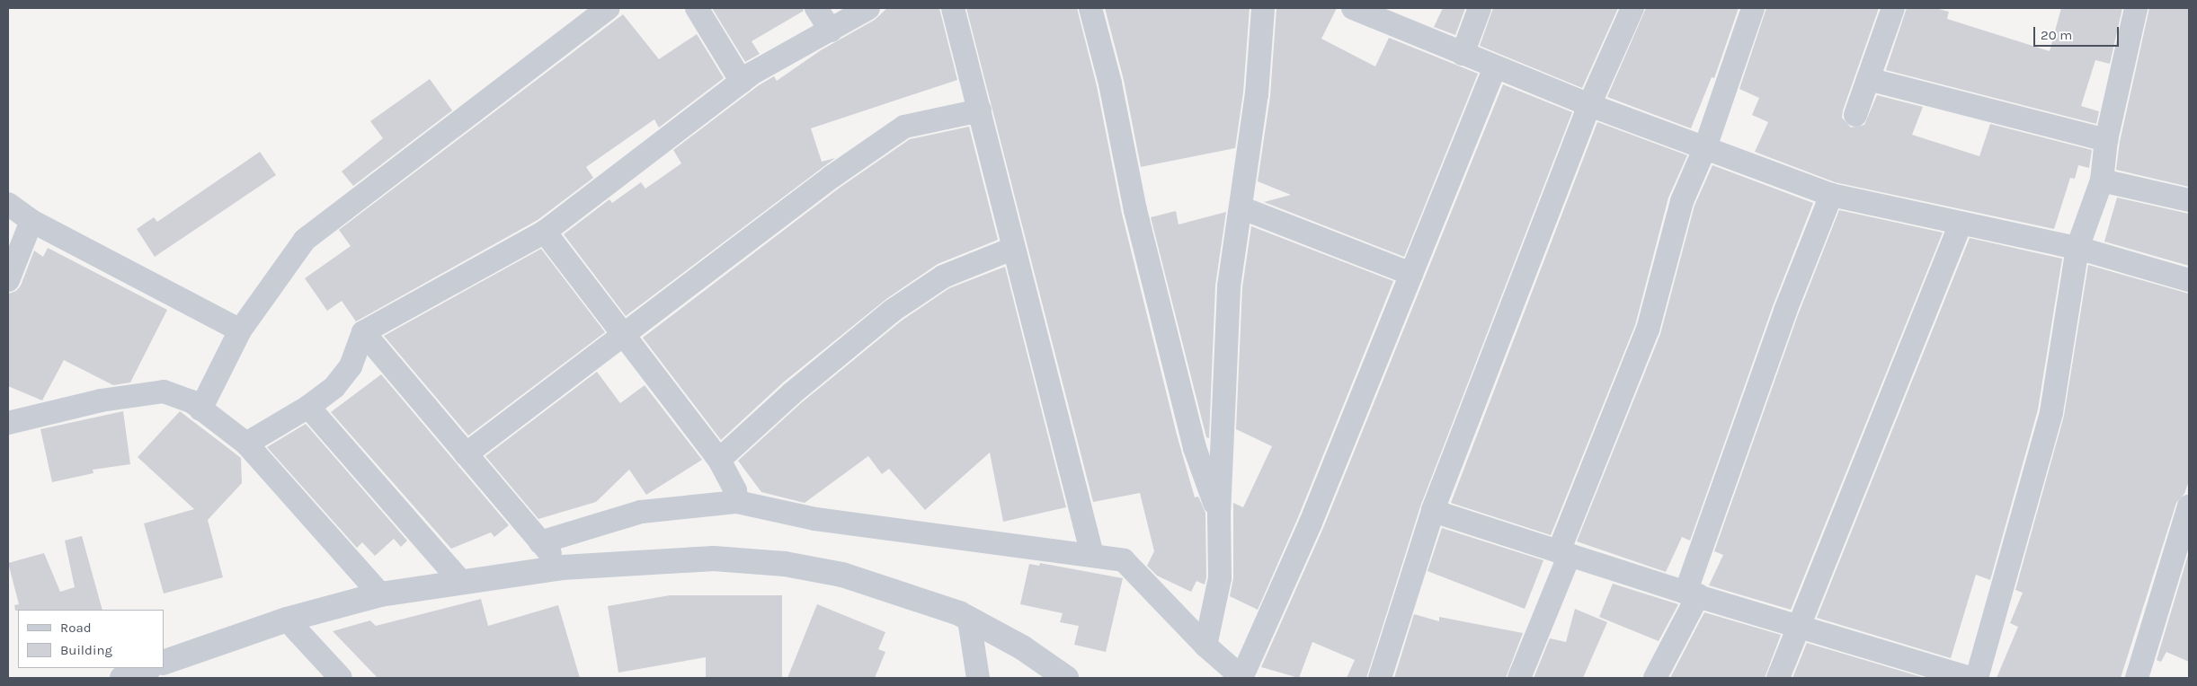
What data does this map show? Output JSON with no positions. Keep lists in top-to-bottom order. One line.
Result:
{"legend":["Road","Building"],"scale_bar":"20 m"}
